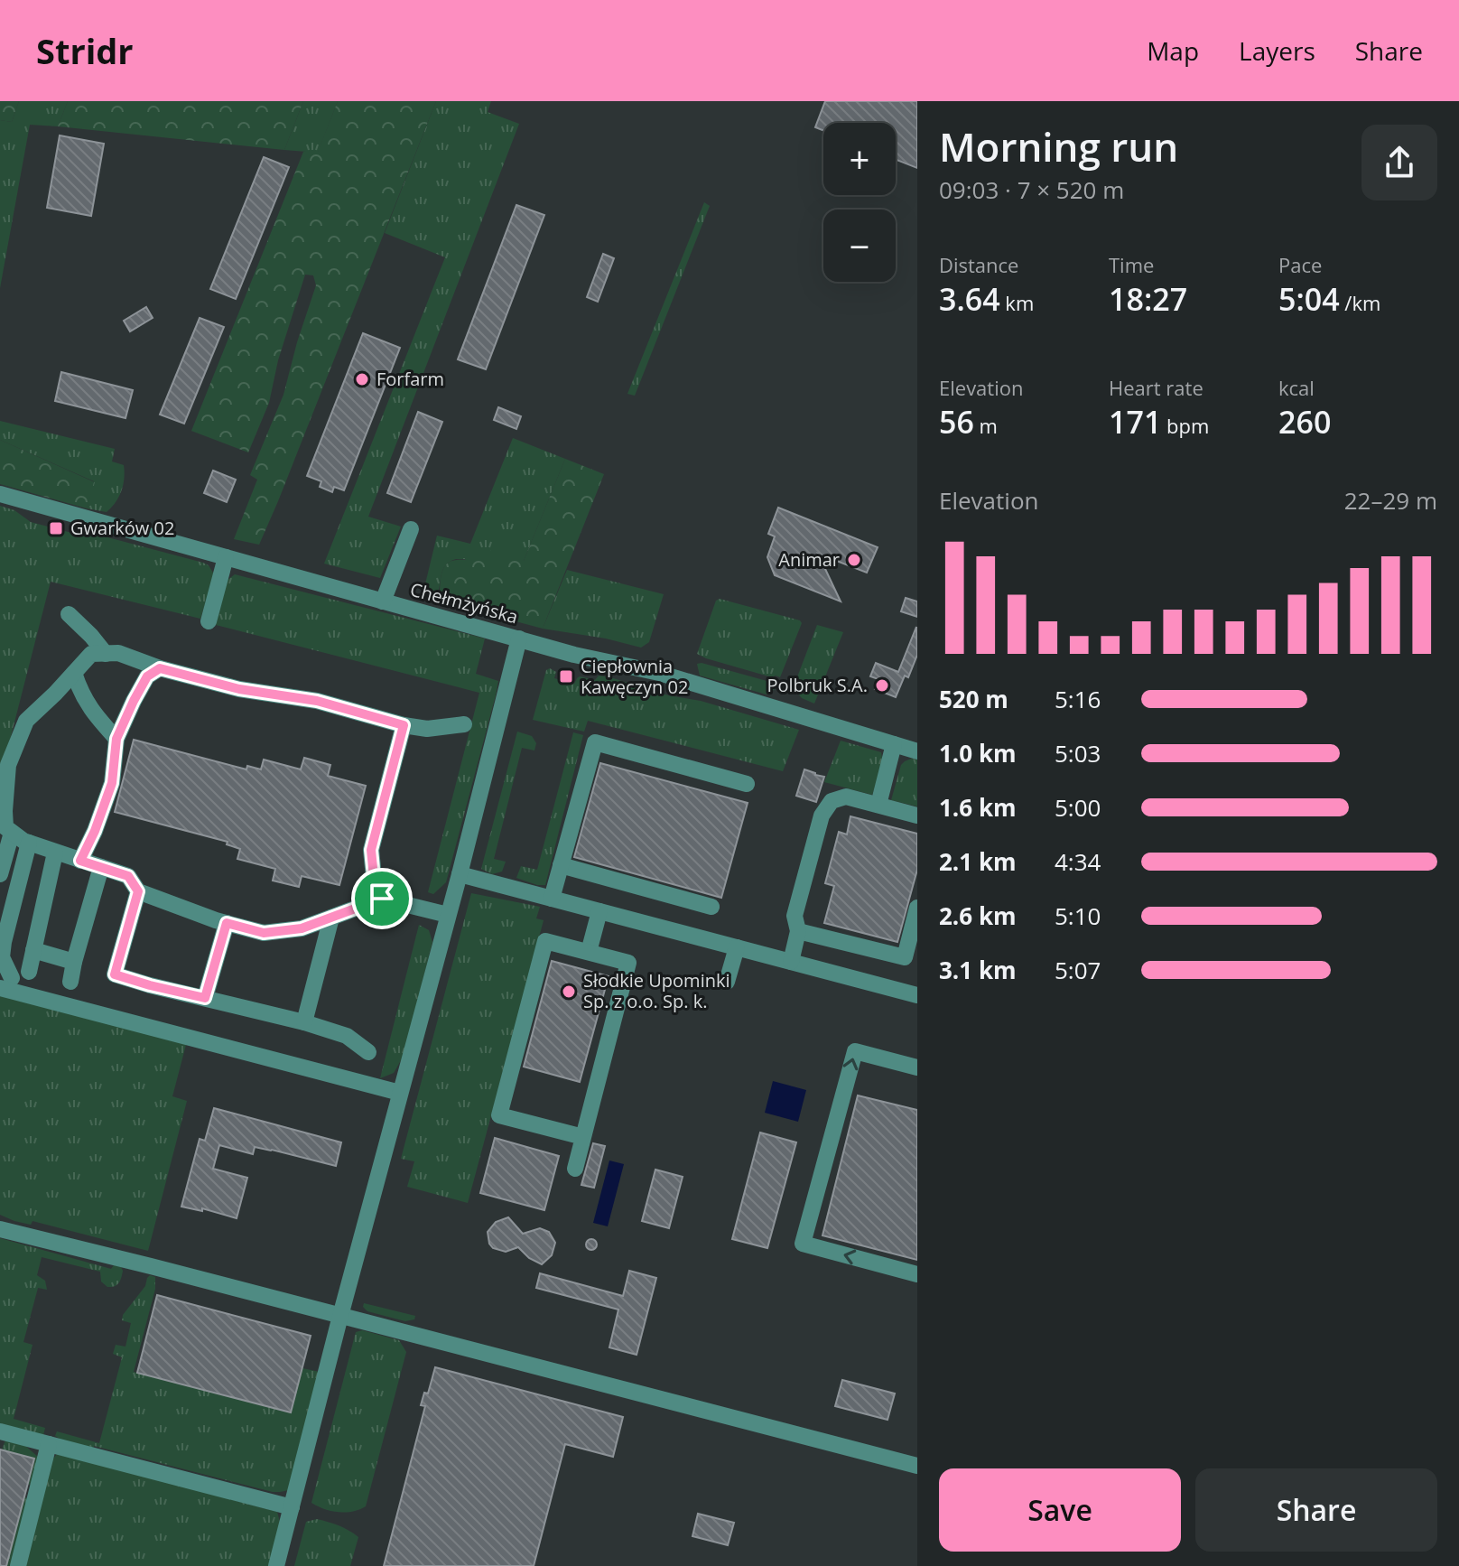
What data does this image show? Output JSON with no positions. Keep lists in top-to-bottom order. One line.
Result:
{"streets":{"street":["Chełmżyńska"]},"places":{"other":["Forfarm","Animar","Polbruk S.A.","Słodkie Upominki Sp. z o.o. Sp. k."],"transit":["Gwarków 02","Ciepłownia Kawęczyn 02"]},"page":{"header":"Stridr","nav":["Map","Layers","Share"],"heading":["Morning run","09:03 · 7 × 520 m"],"map_buttons":["+","−"],"stats":[["Distance","3.64 km"],["Time","18:27"],["Pace","5:04 /km"],["Elevation","56 m"],["Heart rate","171 bpm"],["kcal","260"]],"chart":["Elevation","22–29 m"],"list":[{"name":"520 m","note":"5:16"},{"name":"1.0 km","note":"5:03"},{"name":"1.6 km","note":"5:00"},{"name":"2.1 km","note":"4:34"},{"name":"2.6 km","note":"5:10"},{"name":"3.1 km","note":"5:07"}],"buttons":["Save","Share"]}}
